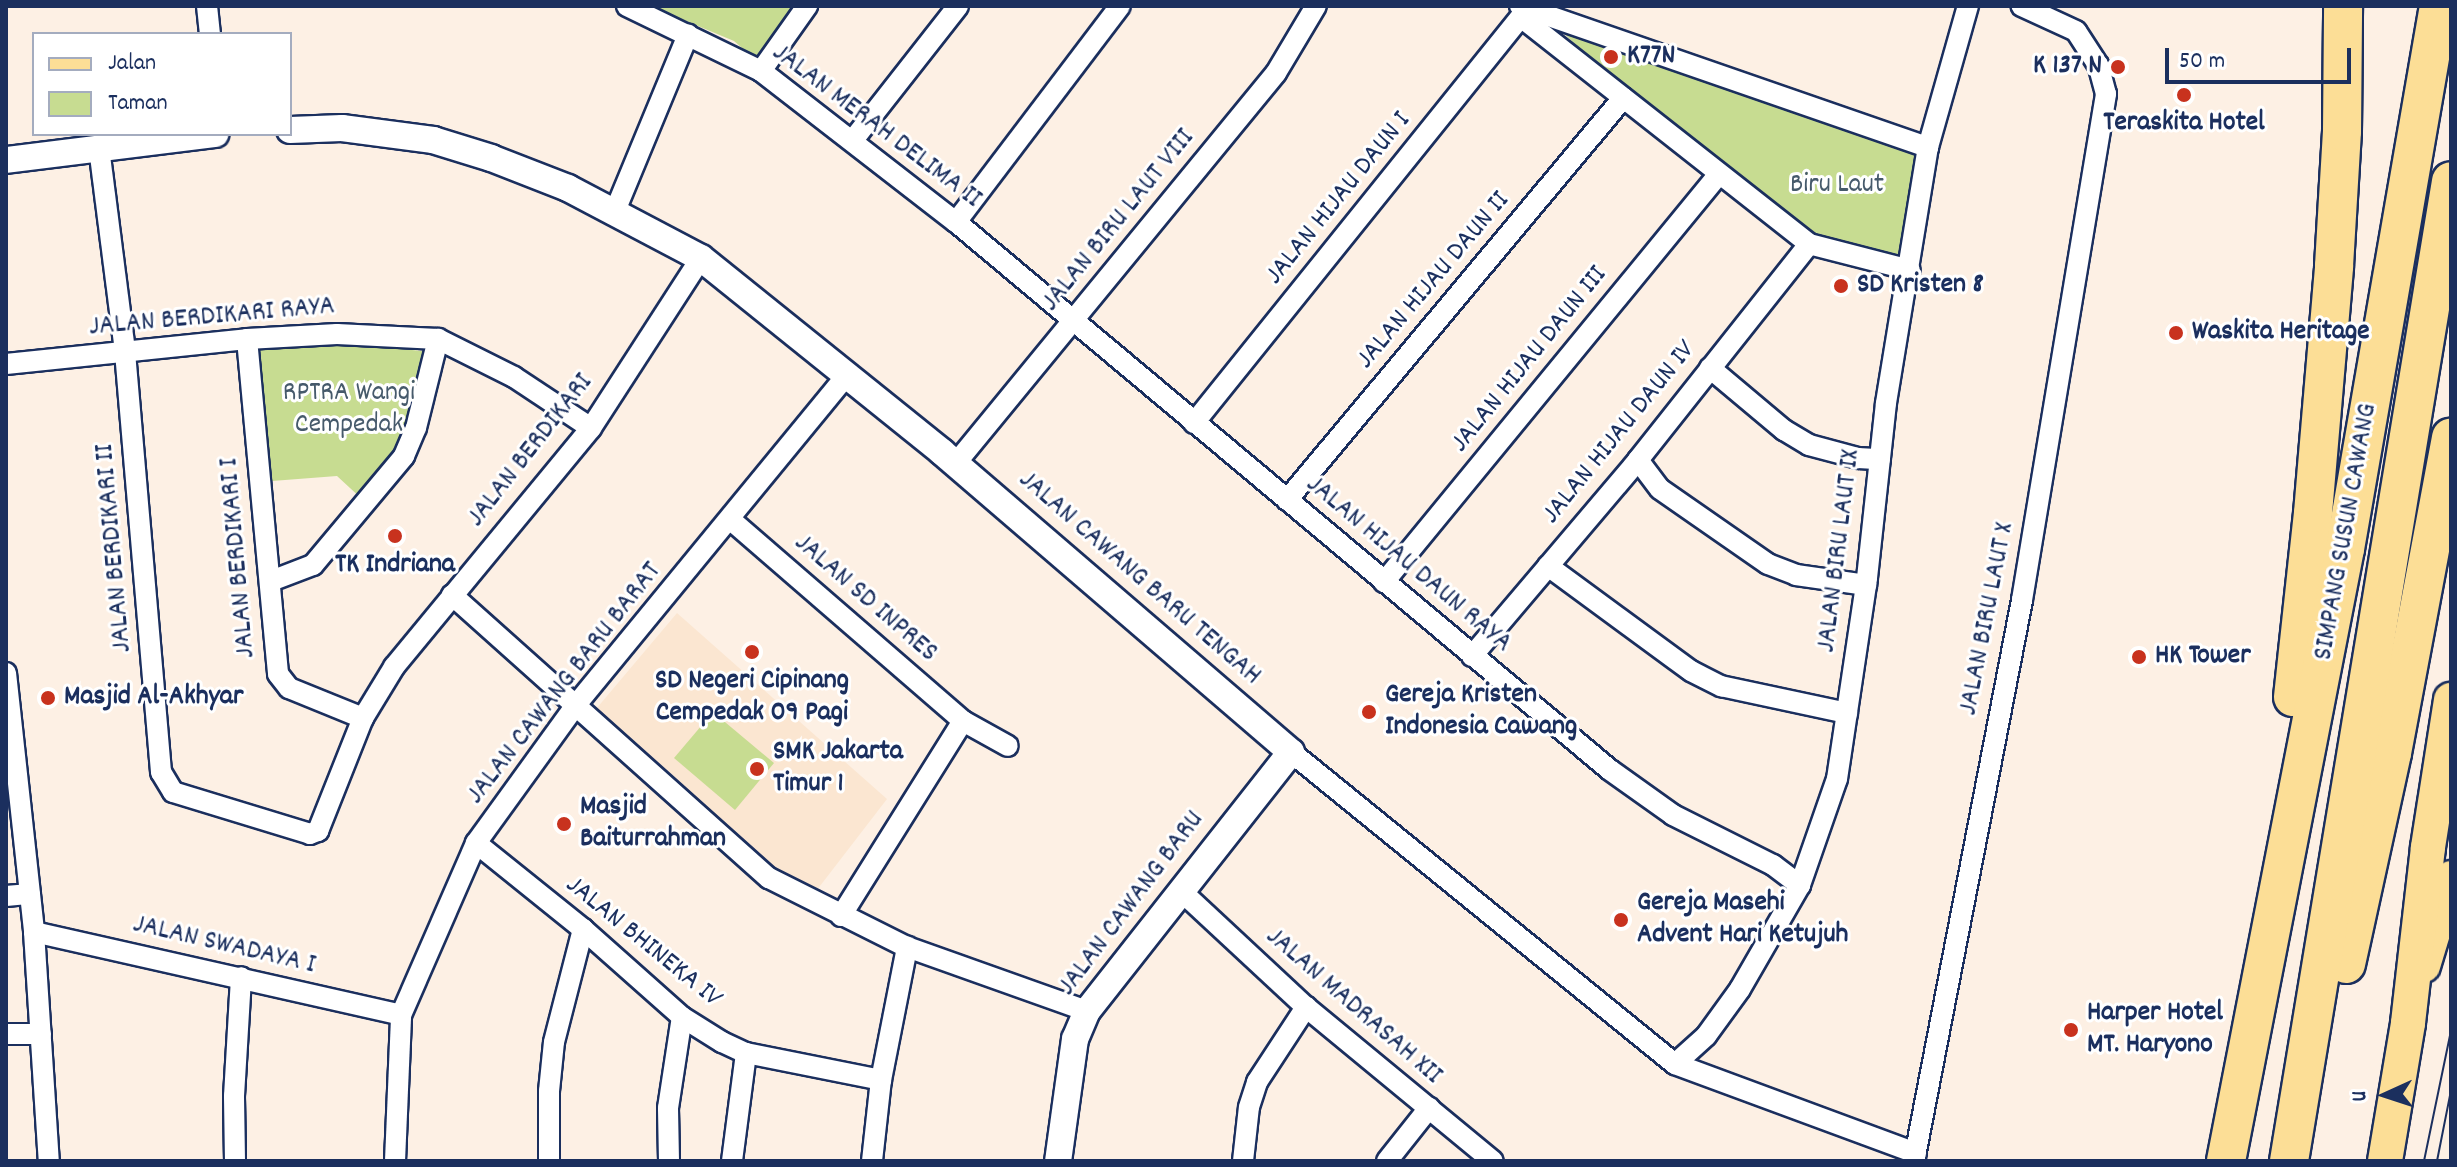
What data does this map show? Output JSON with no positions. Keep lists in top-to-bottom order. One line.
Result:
{"streets":{"highway":["SIMPANG SUSUN CAWANG"],"street":["JALAN MERAH DELIMA II","JALAN HIJAU DAUN I","JALAN BIRU LAUT VIII","JALAN HIJAU DAUN II","JALAN BERDIKARI RAYA","JALAN HIJAU DAUN III","JALAN HIJAU DAUN IV","JALAN BERDIKARI","JALAN BERDIKARI II","JALAN BIRU LAUT IX","JALAN BERDIKARI I","JALAN HIJAU DAUN RAYA","JALAN CAWANG BARU TENGAH","JALAN SD INPRES","JALAN BIRU LAUT X","JALAN CAWANG BARU BARAT","JALAN CAWANG BARU","JALAN BHINEKA IV","JALAN SWADAYA I","JALAN MADRASAH XII"]},"crossings":[["JALAN MERAH DELIMA II","JALAN BIRU LAUT VIII"],["JALAN MERAH DELIMA II","JALAN HIJAU DAUN RAYA"],["JALAN HIJAU DAUN I","JALAN HIJAU DAUN RAYA"],["JALAN BIRU LAUT VIII","JALAN HIJAU DAUN RAYA"],["JALAN BIRU LAUT VIII","JALAN CAWANG BARU TENGAH"],["JALAN HIJAU DAUN II","JALAN HIJAU DAUN RAYA"],["JALAN BERDIKARI RAYA","JALAN BERDIKARI"],["JALAN BERDIKARI RAYA","JALAN BERDIKARI II"],["JALAN BERDIKARI RAYA","JALAN BERDIKARI I"],["JALAN HIJAU DAUN III","JALAN HIJAU DAUN RAYA"],["JALAN HIJAU DAUN IV","JALAN HIJAU DAUN RAYA"],["JALAN BERDIKARI","JALAN BERDIKARI II"],["JALAN BERDIKARI","JALAN BERDIKARI I"],["JALAN BERDIKARI","JALAN CAWANG BARU TENGAH"],["JALAN BIRU LAUT IX","JALAN HIJAU DAUN RAYA"],["JALAN BIRU LAUT IX","JALAN CAWANG BARU TENGAH"],["JALAN CAWANG BARU TENGAH","JALAN BIRU LAUT X"],["JALAN CAWANG BARU TENGAH","JALAN CAWANG BARU BARAT"],["JALAN CAWANG BARU TENGAH","JALAN CAWANG BARU"],["JALAN SD INPRES","JALAN CAWANG BARU BARAT"],["JALAN CAWANG BARU BARAT","JALAN BHINEKA IV"],["JALAN CAWANG BARU BARAT","JALAN SWADAYA I"],["JALAN CAWANG BARU","JALAN MADRASAH XII"]],"parks":["Biru Laut","RPTRA Wangi Cempedak"],"places":["K77N","K 137 N","Teraskita Hotel","SD Kristen 8","Waskita Heritage","TK Indriana","SD Negeri Cipinang Cempedak 09 Pagi","HK Tower","Masjid Al-Akhyar","Gereja Kristen Indonesia Cawang","SMK Jakarta Timur 1","Masjid Baiturrahman","Gereja Masehi Advent Hari Ketujuh","Harper Hotel MT. Haryono"],"legend":["Jalan","Taman"],"scale_bar":"50 m","north":"left"}
